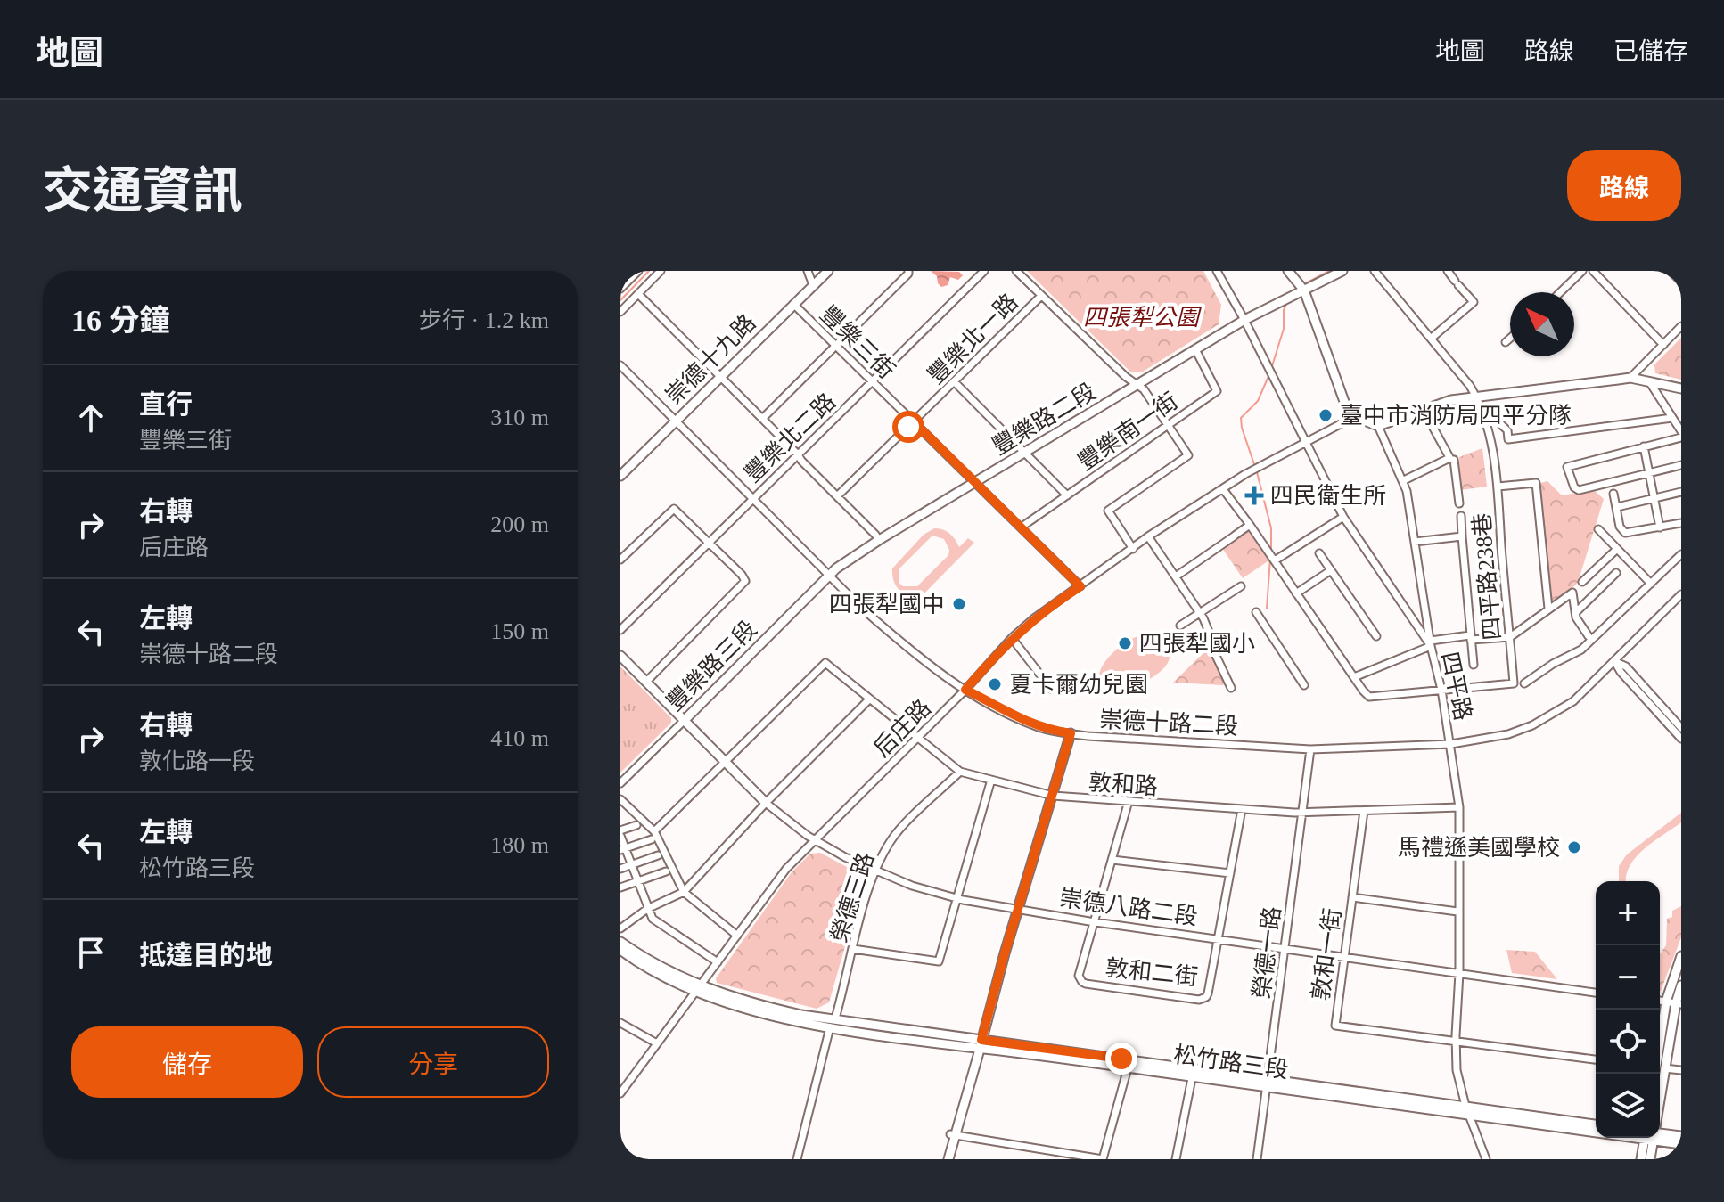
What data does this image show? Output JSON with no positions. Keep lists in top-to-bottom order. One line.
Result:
{"streets":{"street":["豐樂北一路","豐樂三街","崇德十九路","豐樂路二段","豐樂南一街","豐樂北二路","四平路238巷","豐樂路三段","四平路","崇德十路二段","后庄路","敦和路","榮德三路","崇德八路二段","榮德一路","敦和一街","敦和二街","松竹路三段"]},"crossings":[["豐樂北一路","豐樂三街"],["豐樂三街","崇德十九路"],["豐樂三街","豐樂路二段"],["豐樂三街","豐樂南一街"],["豐樂三街","豐樂北二路"],["豐樂三街","后庄路"],["崇德十九路","崇德十路二段"],["豐樂路二段","豐樂南一街"],["豐樂路二段","豐樂路三段"],["豐樂路二段","四平路"],["豐樂路二段","崇德十路二段"],["豐樂北二路","崇德十路二段"],["四平路238巷","四平路"],["豐樂路三段","崇德十路二段"],["豐樂路三段","崇德八路二段"],["四平路","崇德十路二段"],["四平路","后庄路"],["四平路","敦和路"],["四平路","崇德八路二段"],["四平路","敦和一街"],["四平路","松竹路三段"],["崇德十路二段","后庄路"],["崇德十路二段","榮德一路"],["后庄路","敦和路"],["后庄路","崇德八路二段"],["后庄路","松竹路三段"],["敦和路","榮德三路"],["敦和路","崇德八路二段"],["敦和路","榮德一路"],["敦和路","敦和一街"],["敦和路","敦和二街"],["榮德三路","崇德八路二段"],["榮德三路","松竹路三段"],["崇德八路二段","榮德一路"],["崇德八路二段","敦和一街"],["崇德八路二段","敦和二街"],["榮德一路","松竹路三段"]],"parks":["四張犁公園"],"places":{"other":["臺中市消防局四平分隊","四張犁國中","四張犁國小","夏卡爾幼兒園","馬禮遜美國學校"],"health":["四民衛生所"]},"north":"top left","page":{"header":"地圖","nav":["地圖","路線","已儲存"],"title":"交通資訊","buttons":["路線",["儲存","分享"]],"heading":["16 分鐘","步行 · 1.2 km"],"list":[["直行","豐樂三街","310 m"],["右轉","后庄路","200 m"],["左轉","崇德十路二段","150 m"],["右轉","敦化路一段","410 m"],["左轉","松竹路三段","180 m"],"抵達目的地"],"map_buttons":["+","−"]}}
